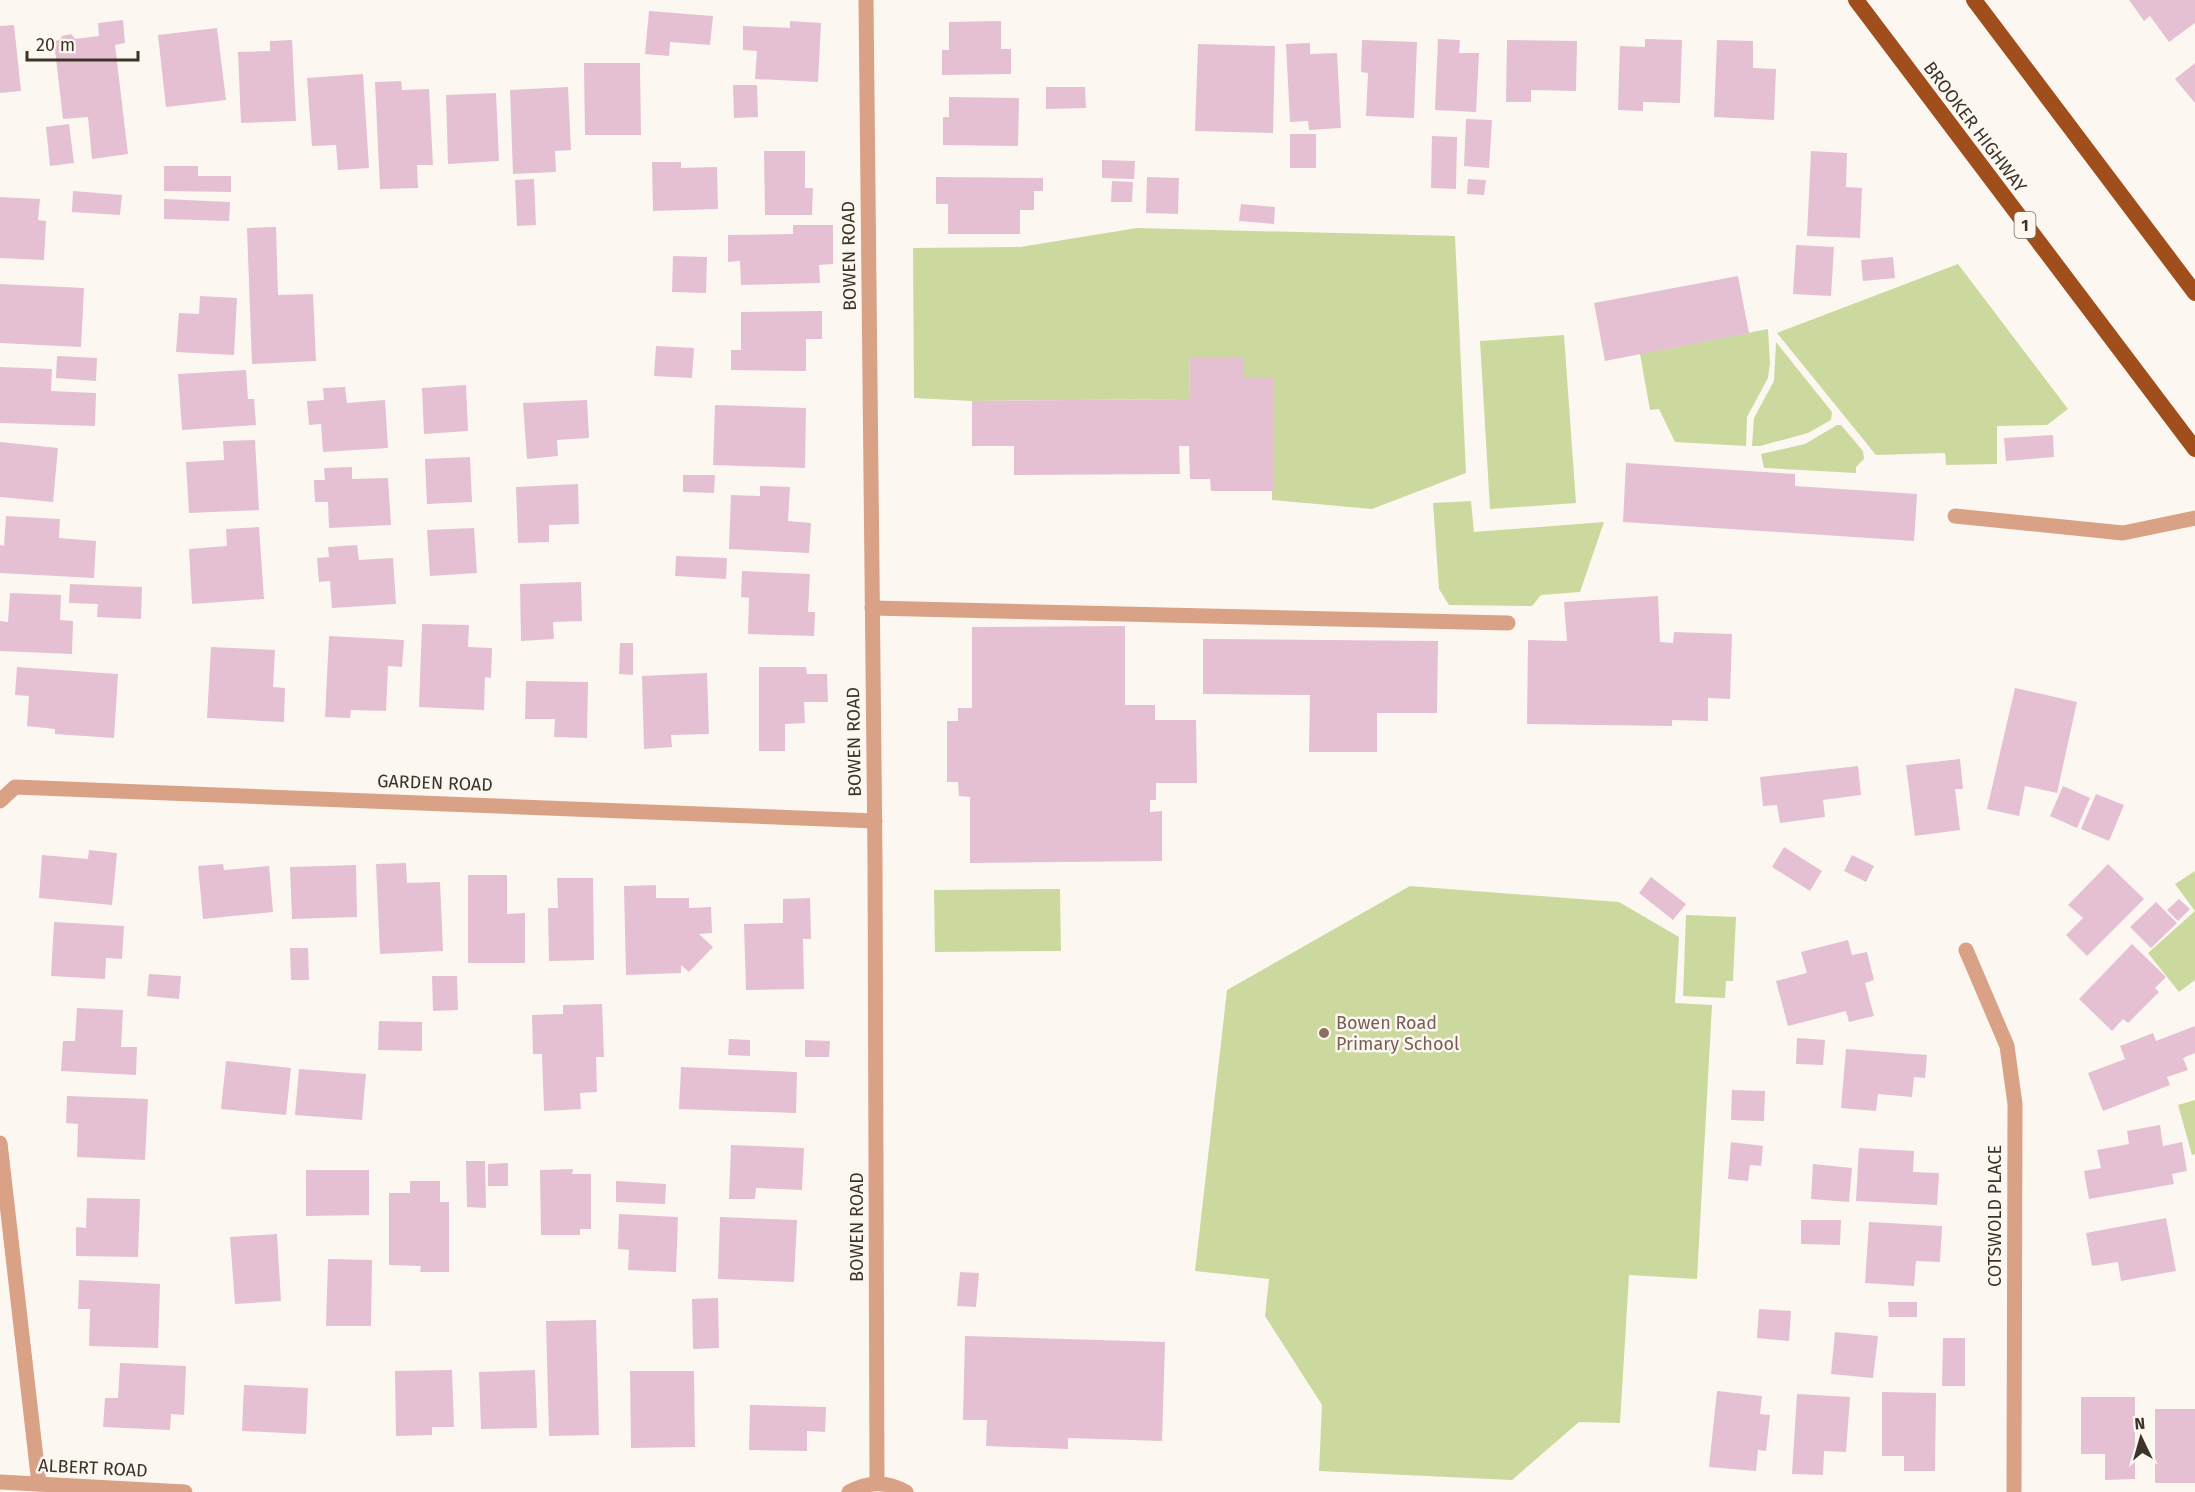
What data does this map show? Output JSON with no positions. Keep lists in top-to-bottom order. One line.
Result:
{"streets":{"highway":["BROOKER HIGHWAY","1"],"street":["BOWEN ROAD","GARDEN ROAD","COTSWOLD PLACE","ALBERT ROAD"]},"crossings":[["BOWEN ROAD","GARDEN ROAD"]],"places":["Bowen Road Primary School"],"scale_bar":"20 m","north":"top"}
